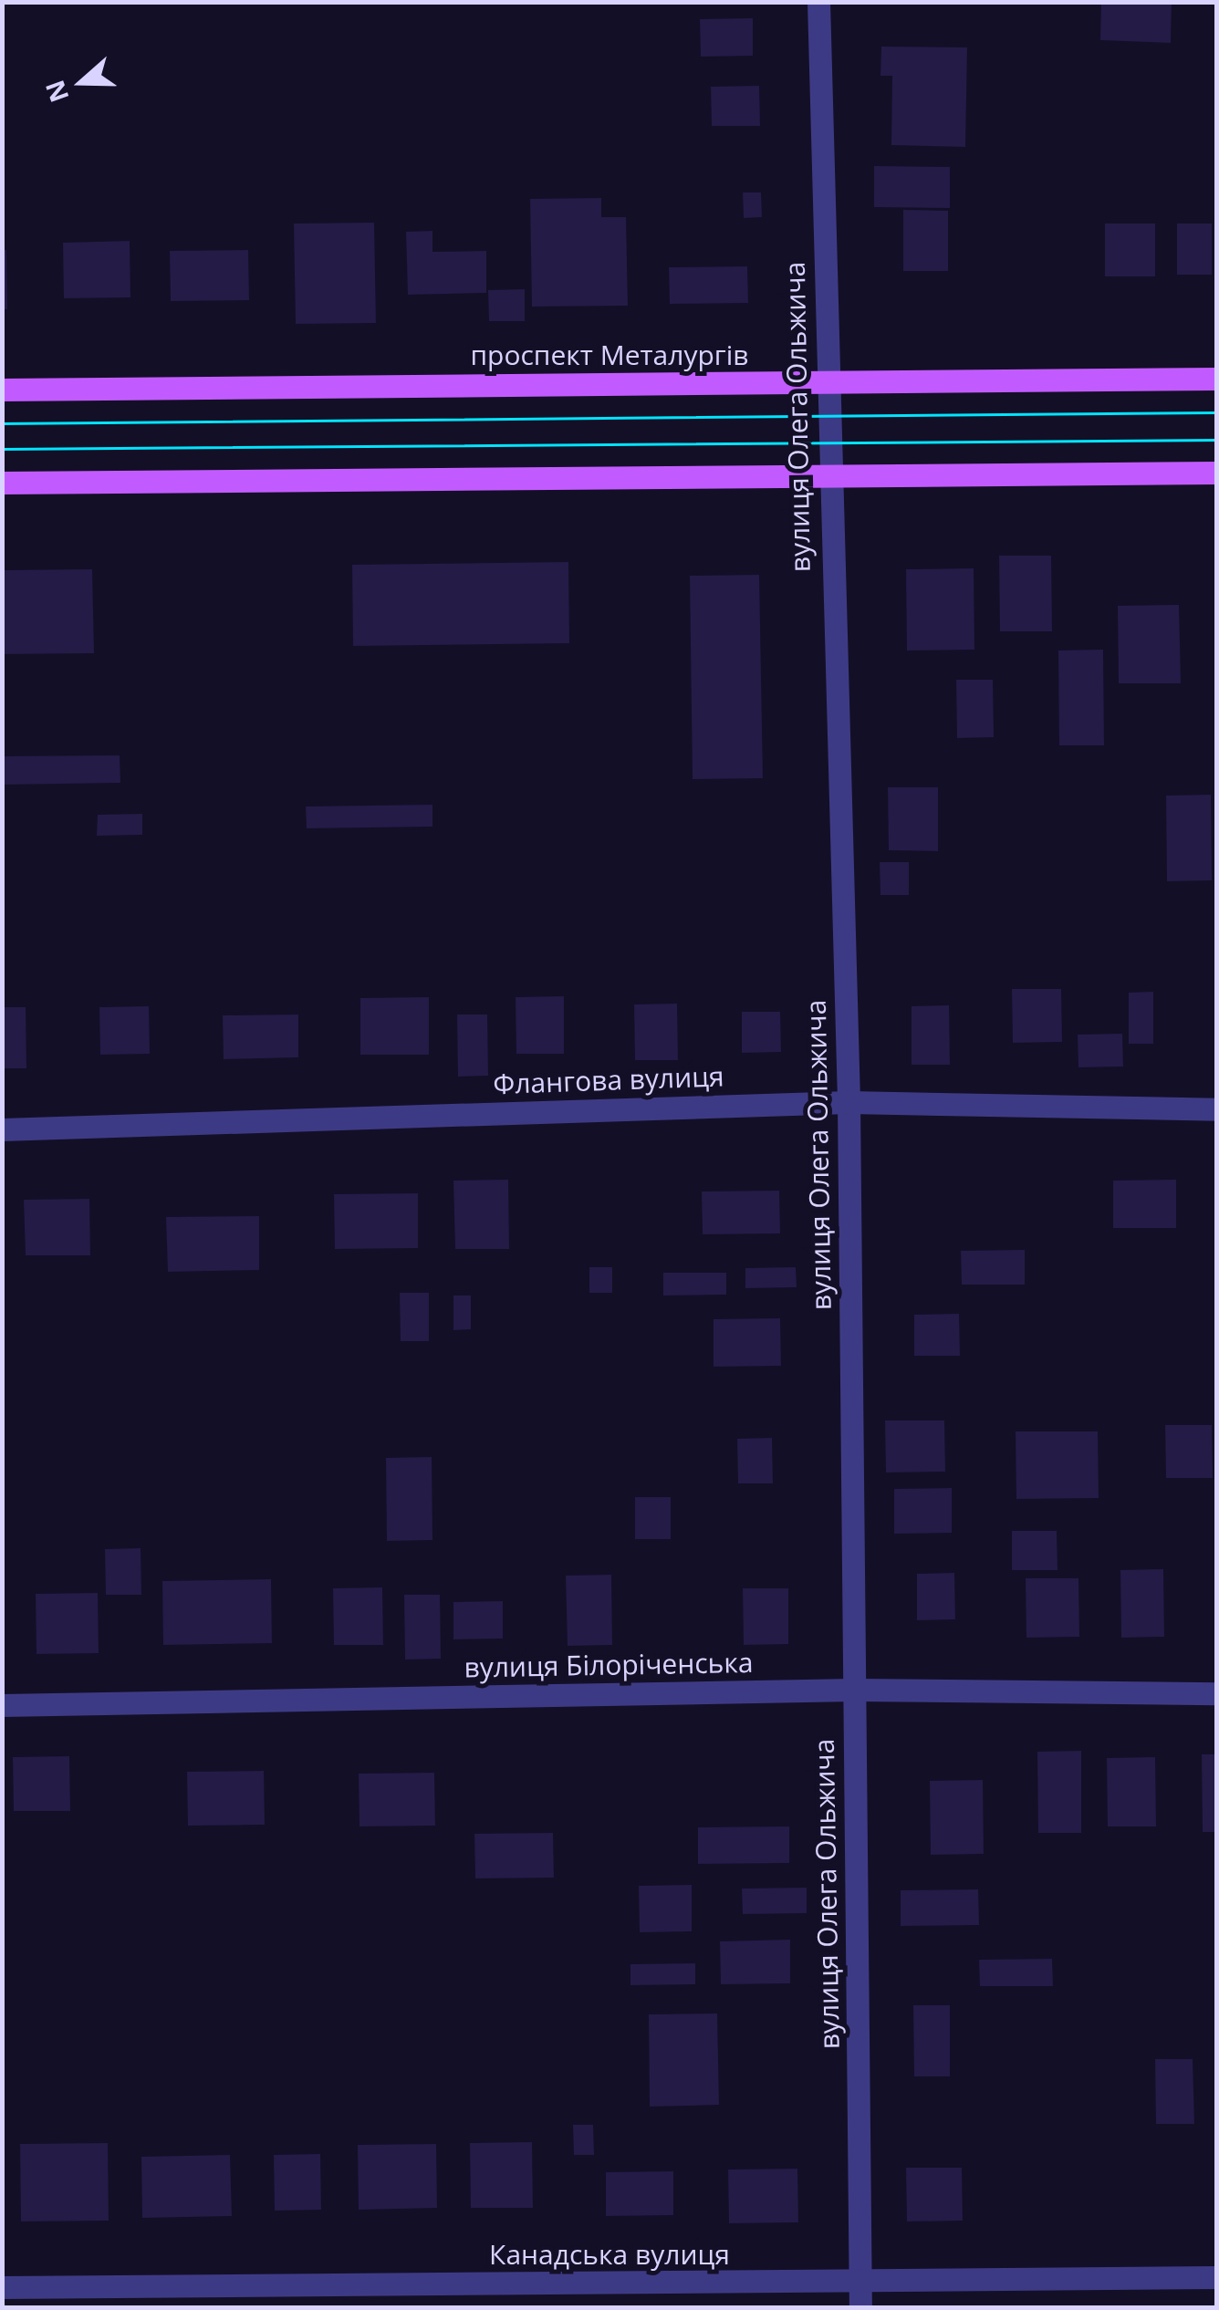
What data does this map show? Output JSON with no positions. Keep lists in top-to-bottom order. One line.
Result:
{"streets":{"main road":["проспект Металургів"],"street":["вулиця Олега Ольжича","Флангова вулиця","вулиця Білоріченська","Канадська вулиця"]},"crossings":[["проспект Металургів","вулиця Олега Ольжича"],["вулиця Олега Ольжича","Флангова вулиця"],["вулиця Олега Ольжича","вулиця Білоріченська"],["вулиця Олега Ольжича","Канадська вулиця"]],"north":"left"}
